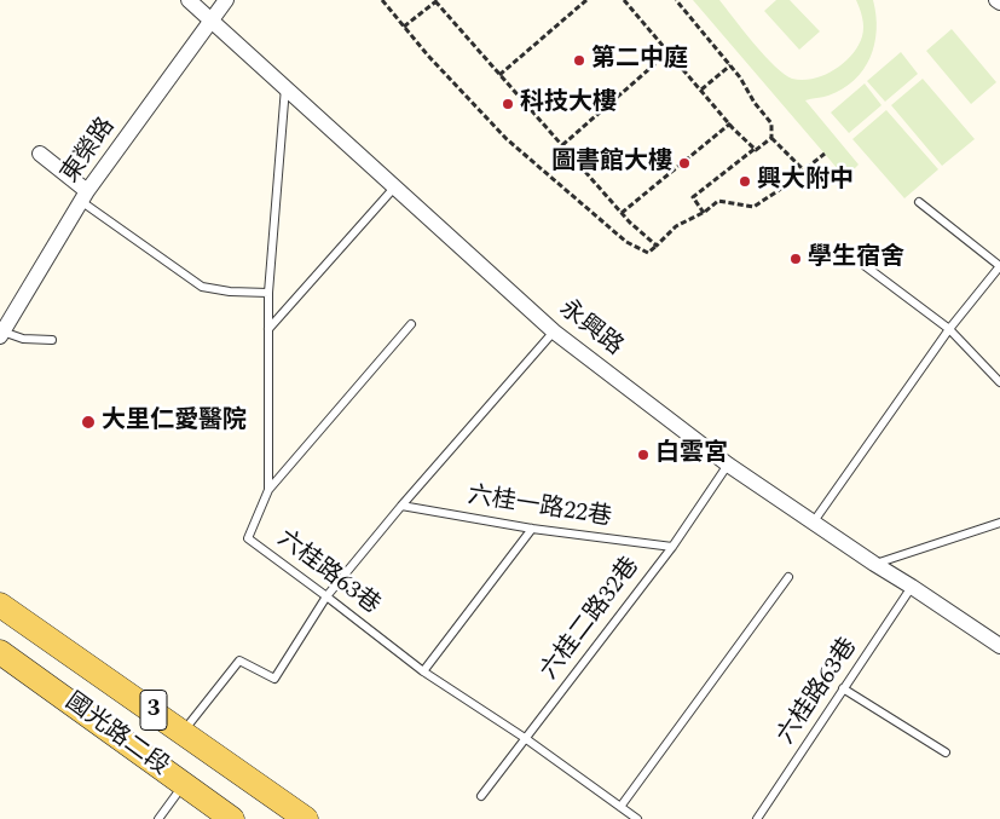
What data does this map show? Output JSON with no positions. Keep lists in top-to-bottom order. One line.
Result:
{"streets":{"main road":["3","國光路二段"],"street":["東榮路","永興路"],"lane":["六桂一路22巷","六桂路63巷","六桂二路32巷"]},"crossings":[["東榮路","永興路"],["永興路","六桂路63巷"],["永興路","六桂二路32巷"],["六桂一路22巷","六桂二路32巷"],["六桂路63巷","六桂二路32巷"]],"places":["第二中庭","科技大樓","圖書館大樓","興大附中","學生宿舍","大里仁愛醫院","白雲宮"]}
